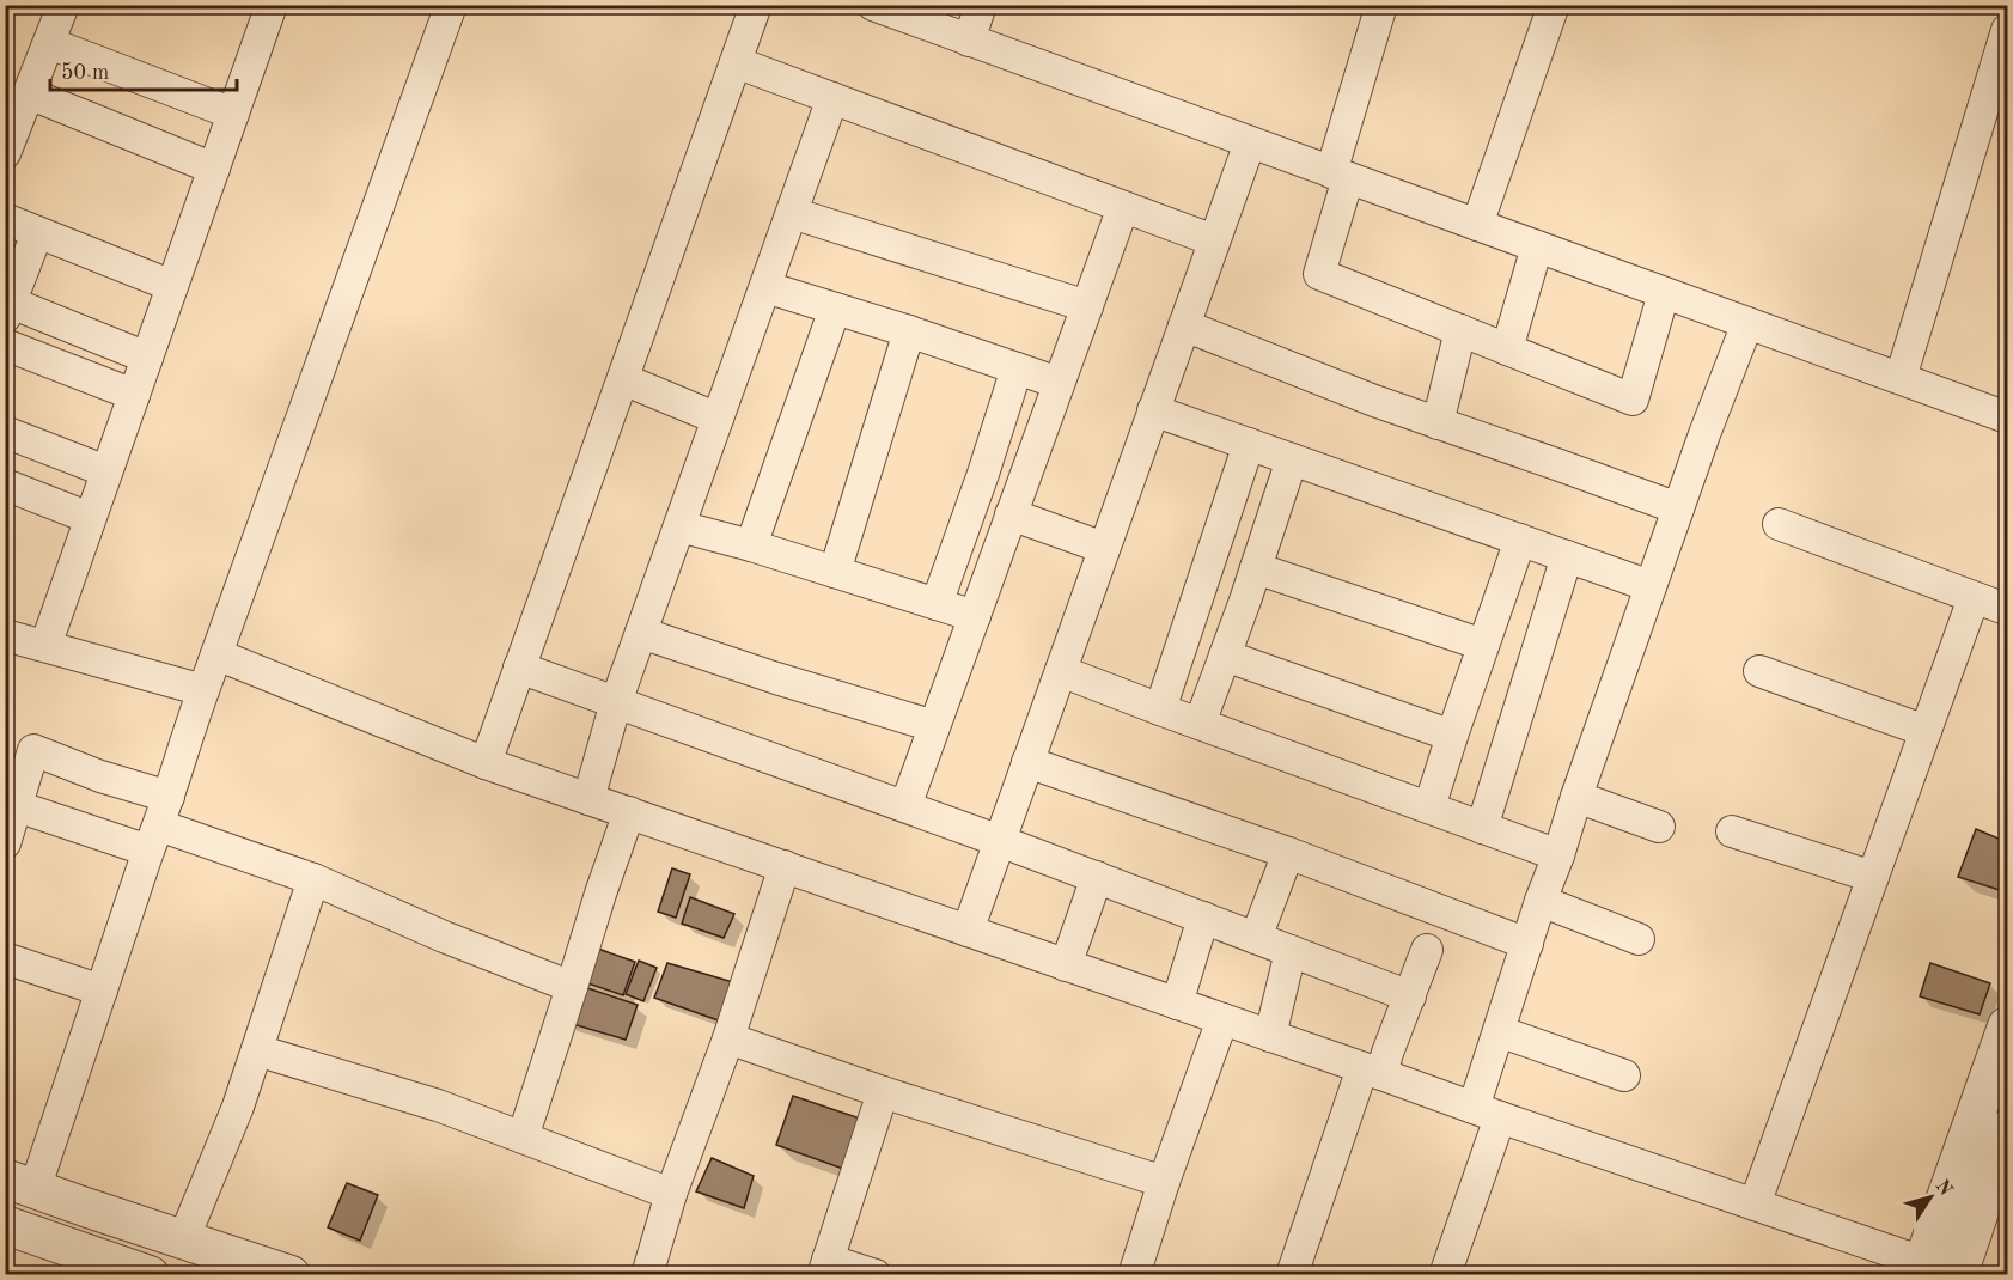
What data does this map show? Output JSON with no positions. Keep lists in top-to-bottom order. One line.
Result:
{"scale_bar":"50 m","north":"top right"}
